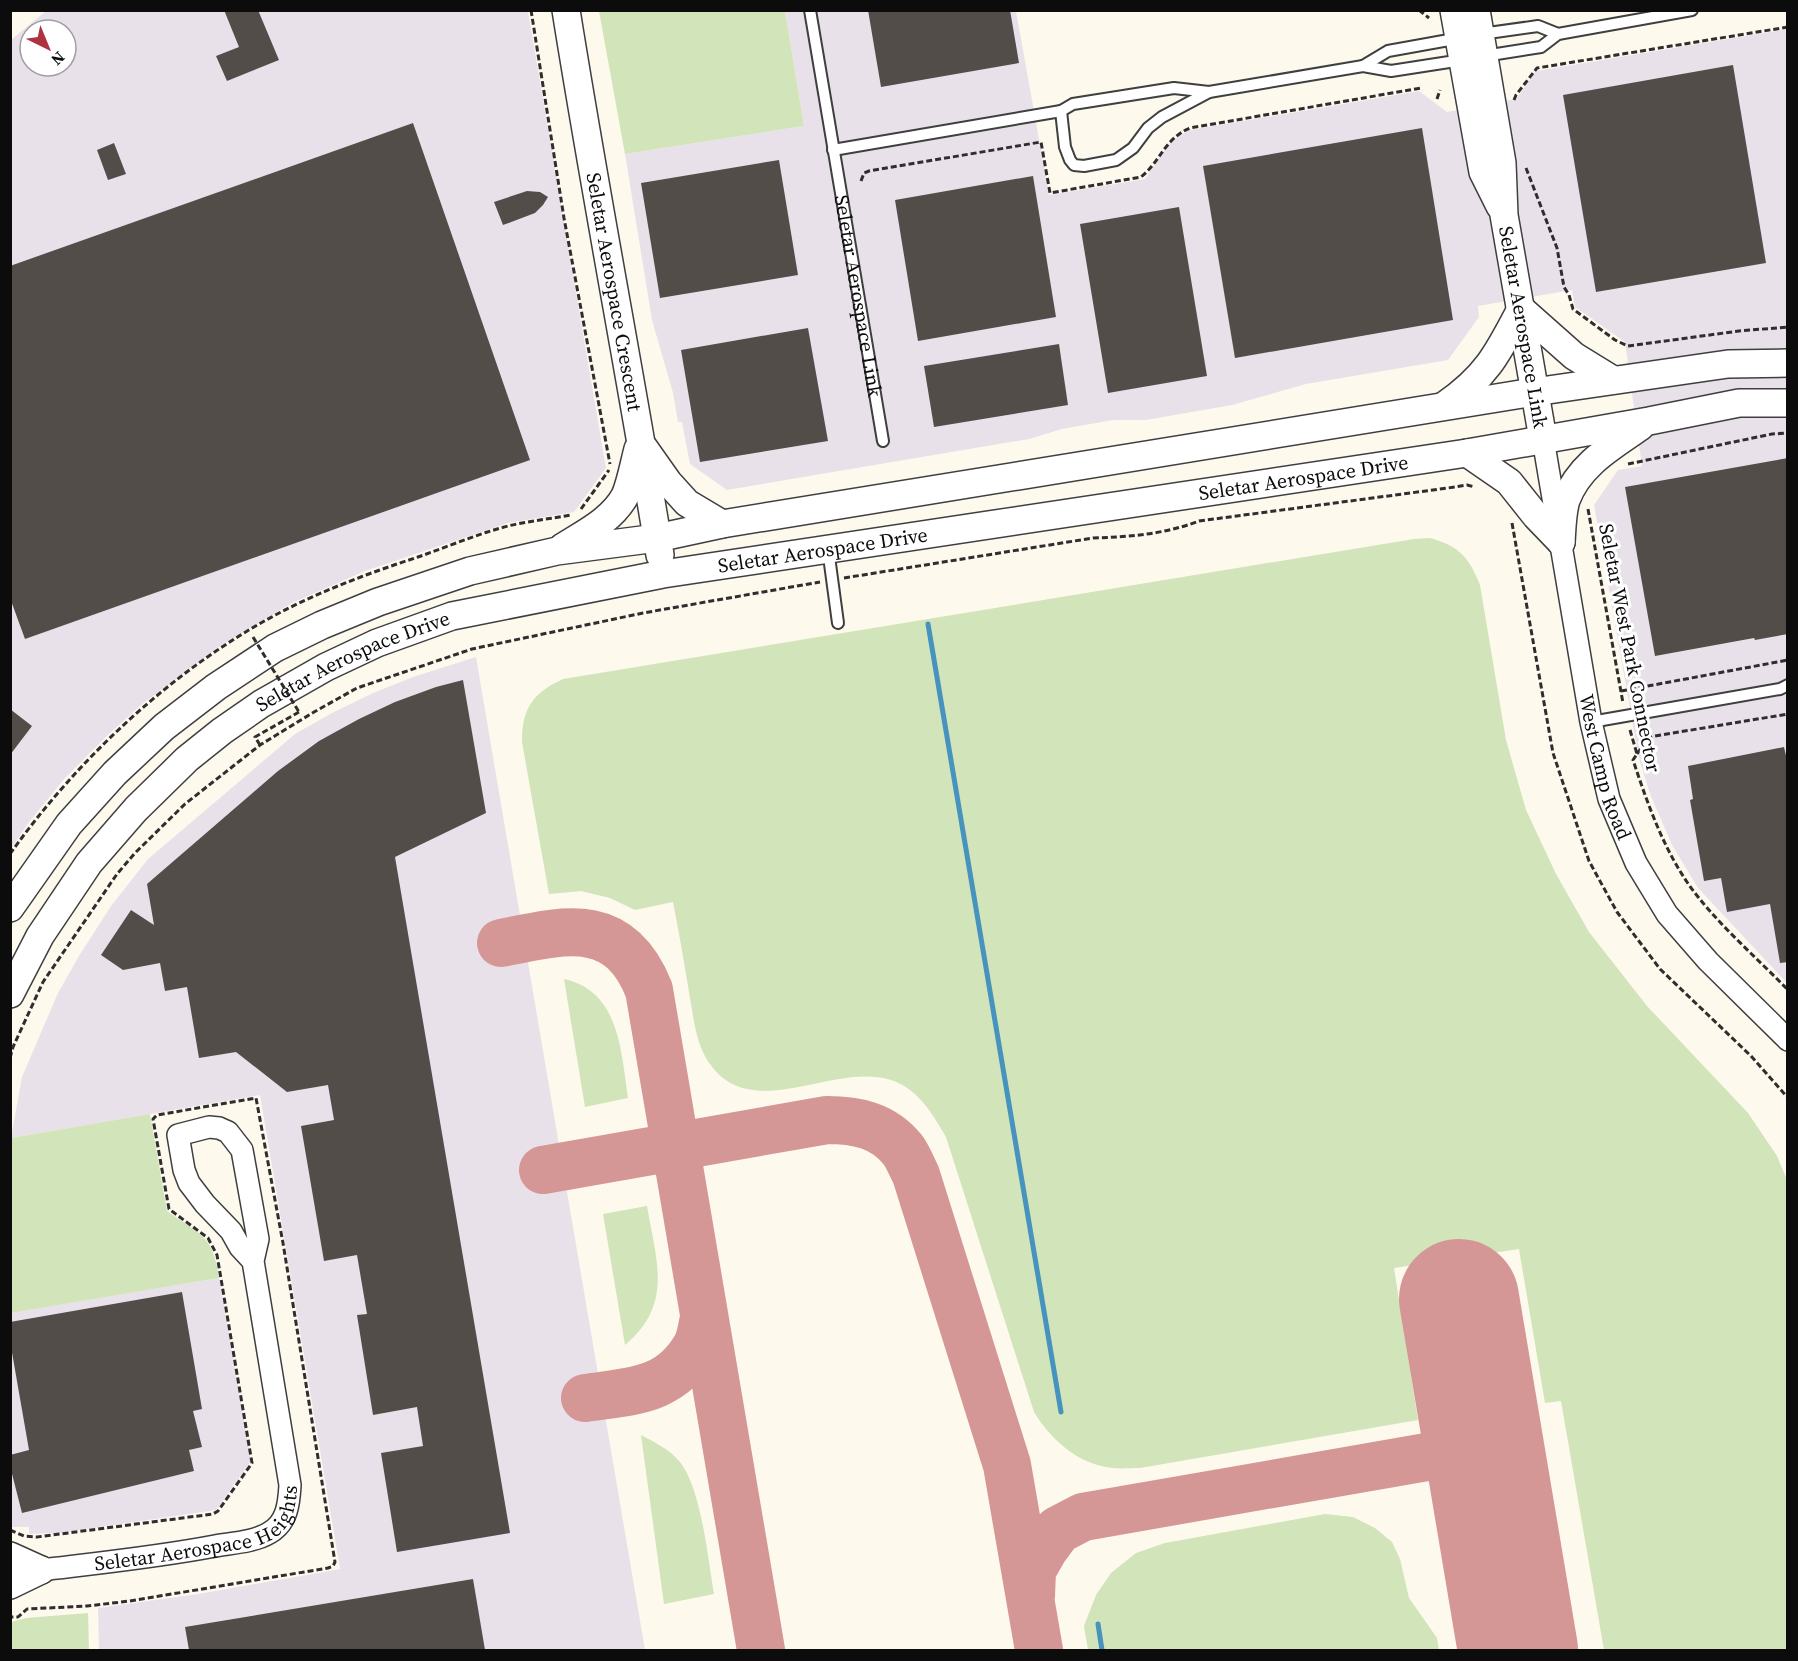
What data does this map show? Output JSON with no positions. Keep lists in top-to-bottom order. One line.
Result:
{"streets":{"street":["Seletar Aerospace Crescent","Seletar Aerospace Link","Seletar Aerospace Drive","West Camp Road","Seletar Aerospace Heights"],"path":["Seletar West Park Connector"]},"crossings":[["Seletar Aerospace Crescent","Seletar Aerospace Drive"],["Seletar Aerospace Link","Seletar Aerospace Drive"],["Seletar Aerospace Link","West Camp Road"],["Seletar Aerospace Drive","West Camp Road"]],"north":"bottom right"}
